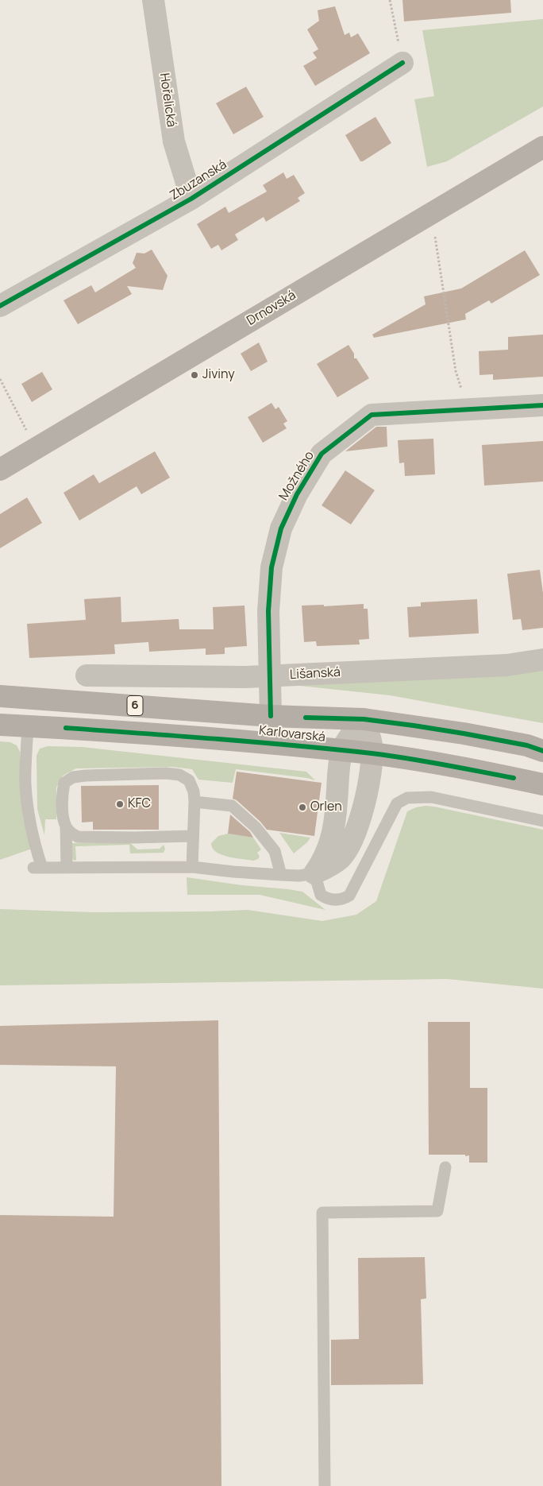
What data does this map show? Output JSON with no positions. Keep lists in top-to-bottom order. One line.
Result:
{"streets":{"main road":["Drnovská","6","Karlovarská"],"street":["Hořelická","Zbuzanská","Možného","Lišanská"]},"crossings":[["Hořelická","Zbuzanská"],["Možného","Lišanská"],["Možného","Karlovarská"]],"places":["Jiviny","KFC","Orlen"]}
